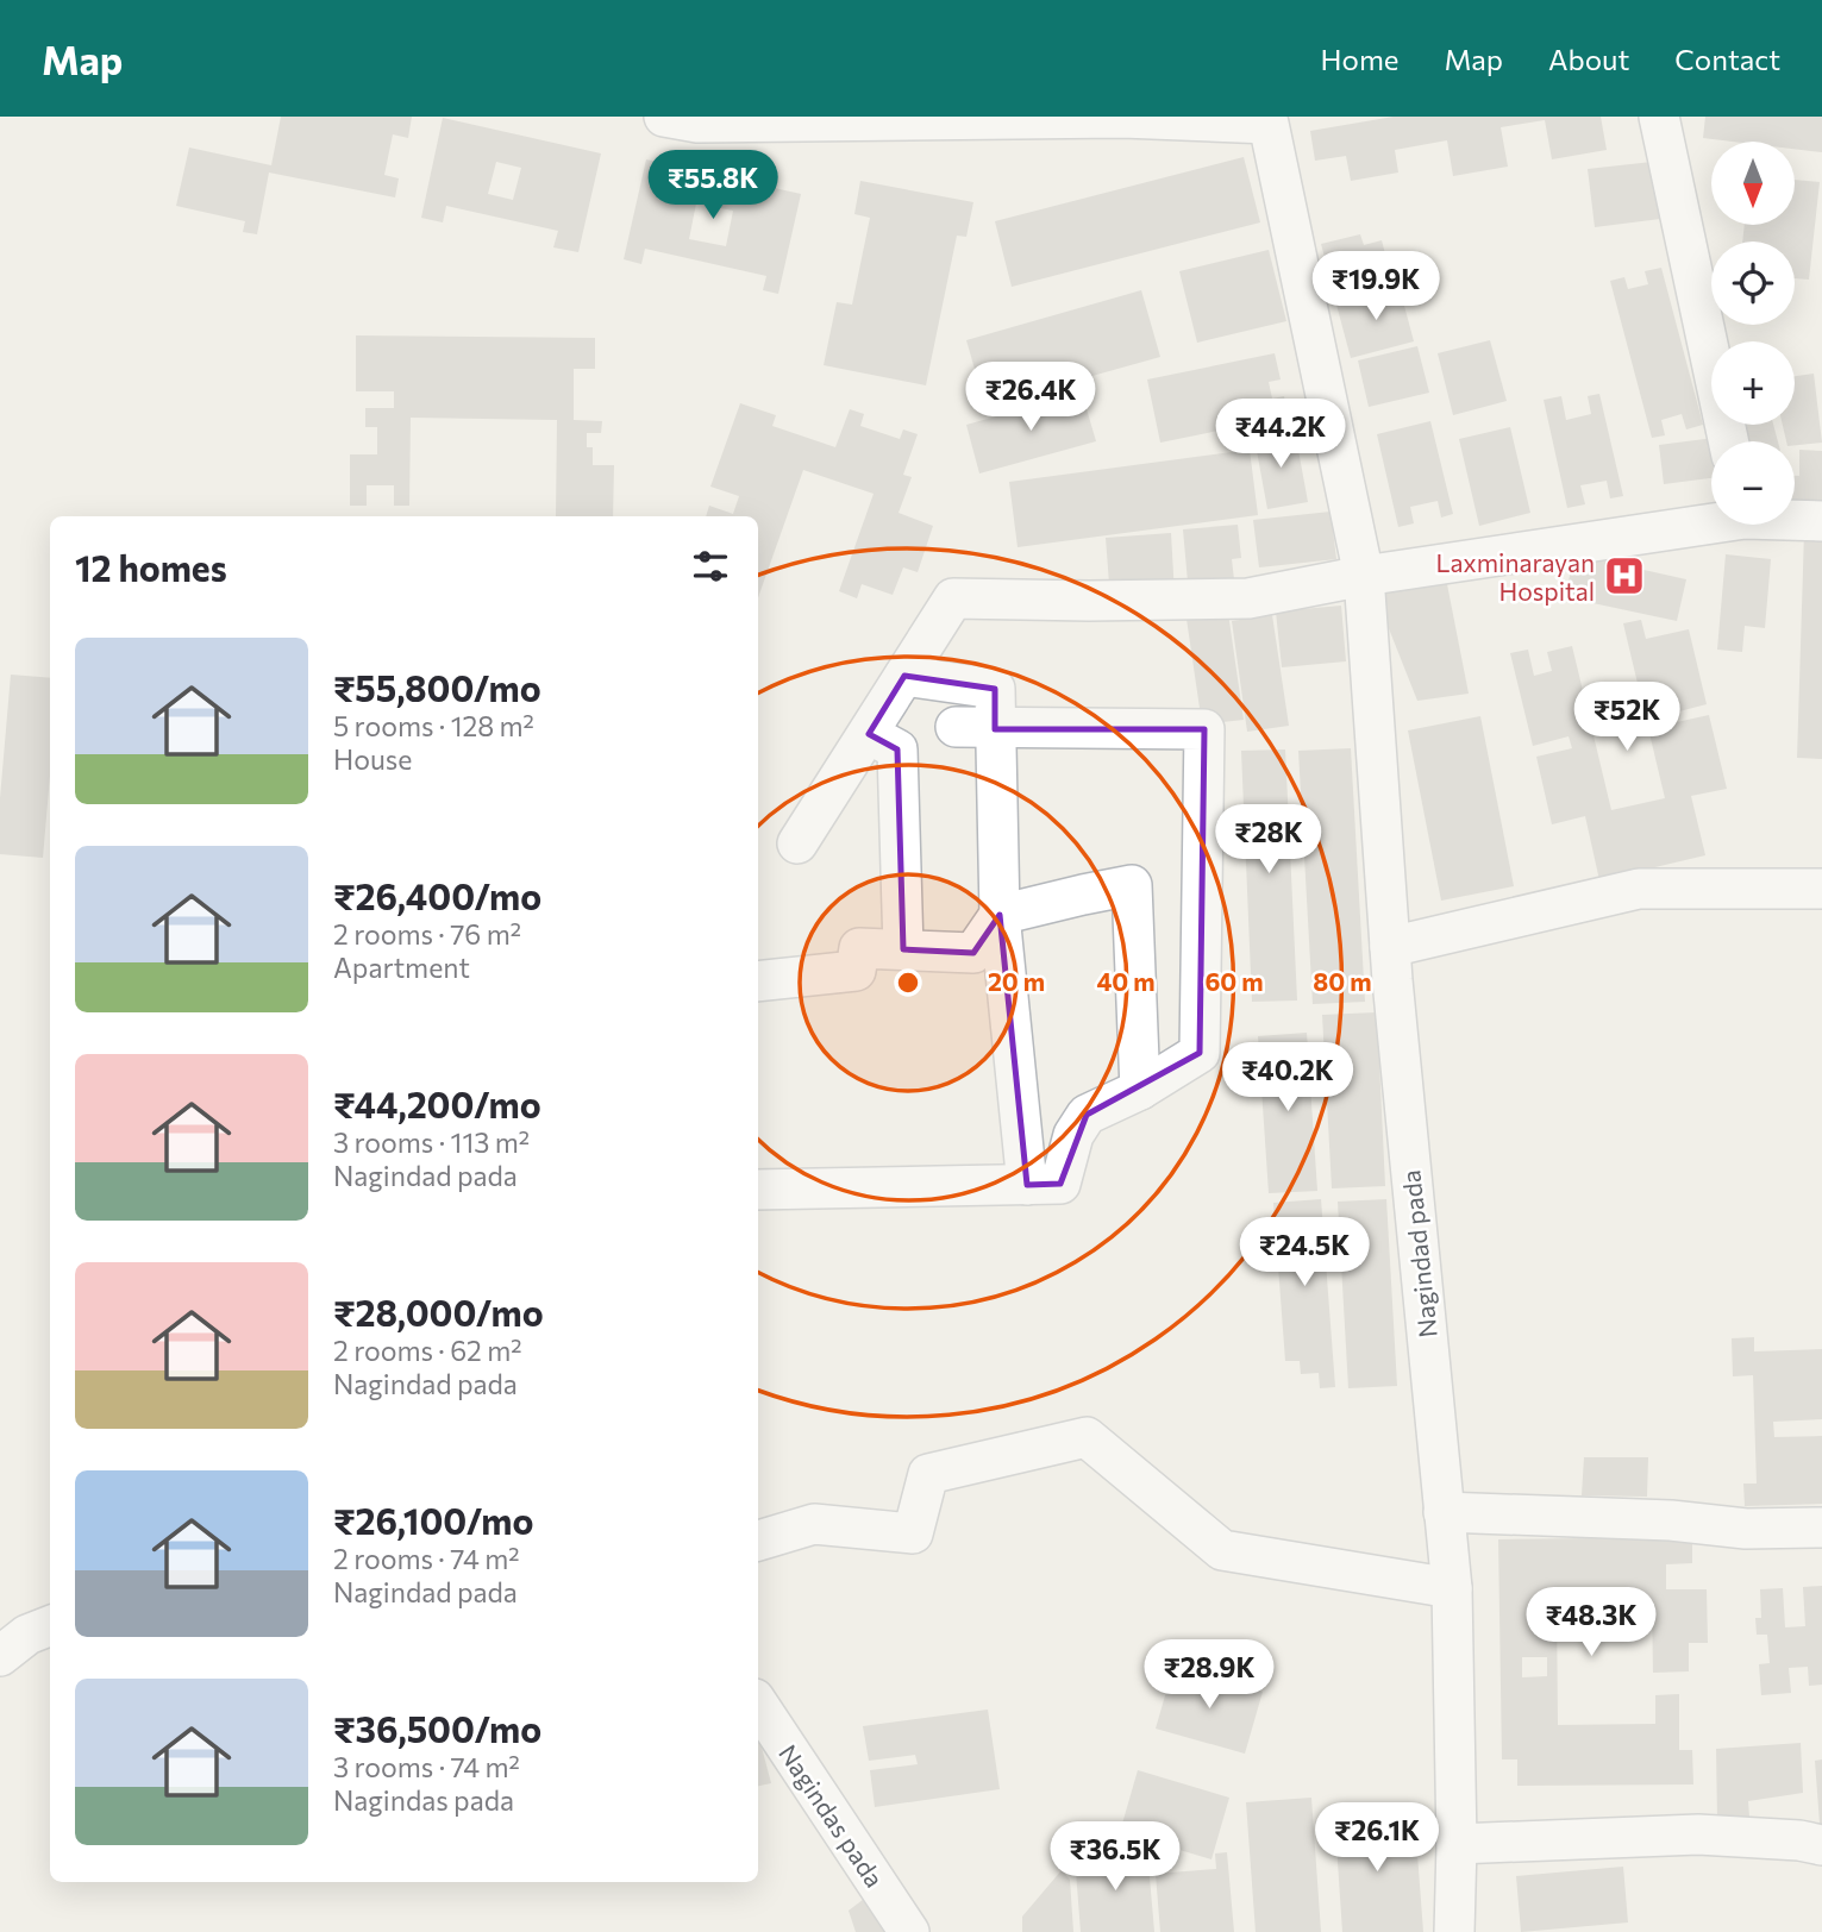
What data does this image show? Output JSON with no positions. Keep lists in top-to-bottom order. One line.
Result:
{"streets":{"street":["Nagindad pada","Nagindas pada"]},"places":{"hospital":["Laxminarayan Hospital"]},"north":"bottom","page":{"header":"Map","nav":["Home","Map","About","Contact"],"map_buttons":["+","−"],"price":["₹55.8K","₹19.9K","₹26.4K","₹44.2K","₹52K","₹28K","₹40.2K","₹24.5K","₹48.3K","₹28.9K","₹26.1K","₹36.5K"],"heading":"12 homes","list":[{"name":"₹55,800/mo","note":"5 rooms · 128 m² · House"},{"name":"₹26,400/mo","note":"2 rooms · 76 m² · Apartment"},{"name":"₹44,200/mo","note":"3 rooms · 113 m² · Nagindad pada"},{"name":"₹28,000/mo","note":"2 rooms · 62 m² · Nagindad pada"},{"name":"₹26,100/mo","note":"2 rooms · 74 m² · Nagindad pada"},{"name":"₹36,500/mo","note":"3 rooms · 74 m² · Nagindas pada"}]},"rings":["20 m","40 m","60 m","80 m"]}
